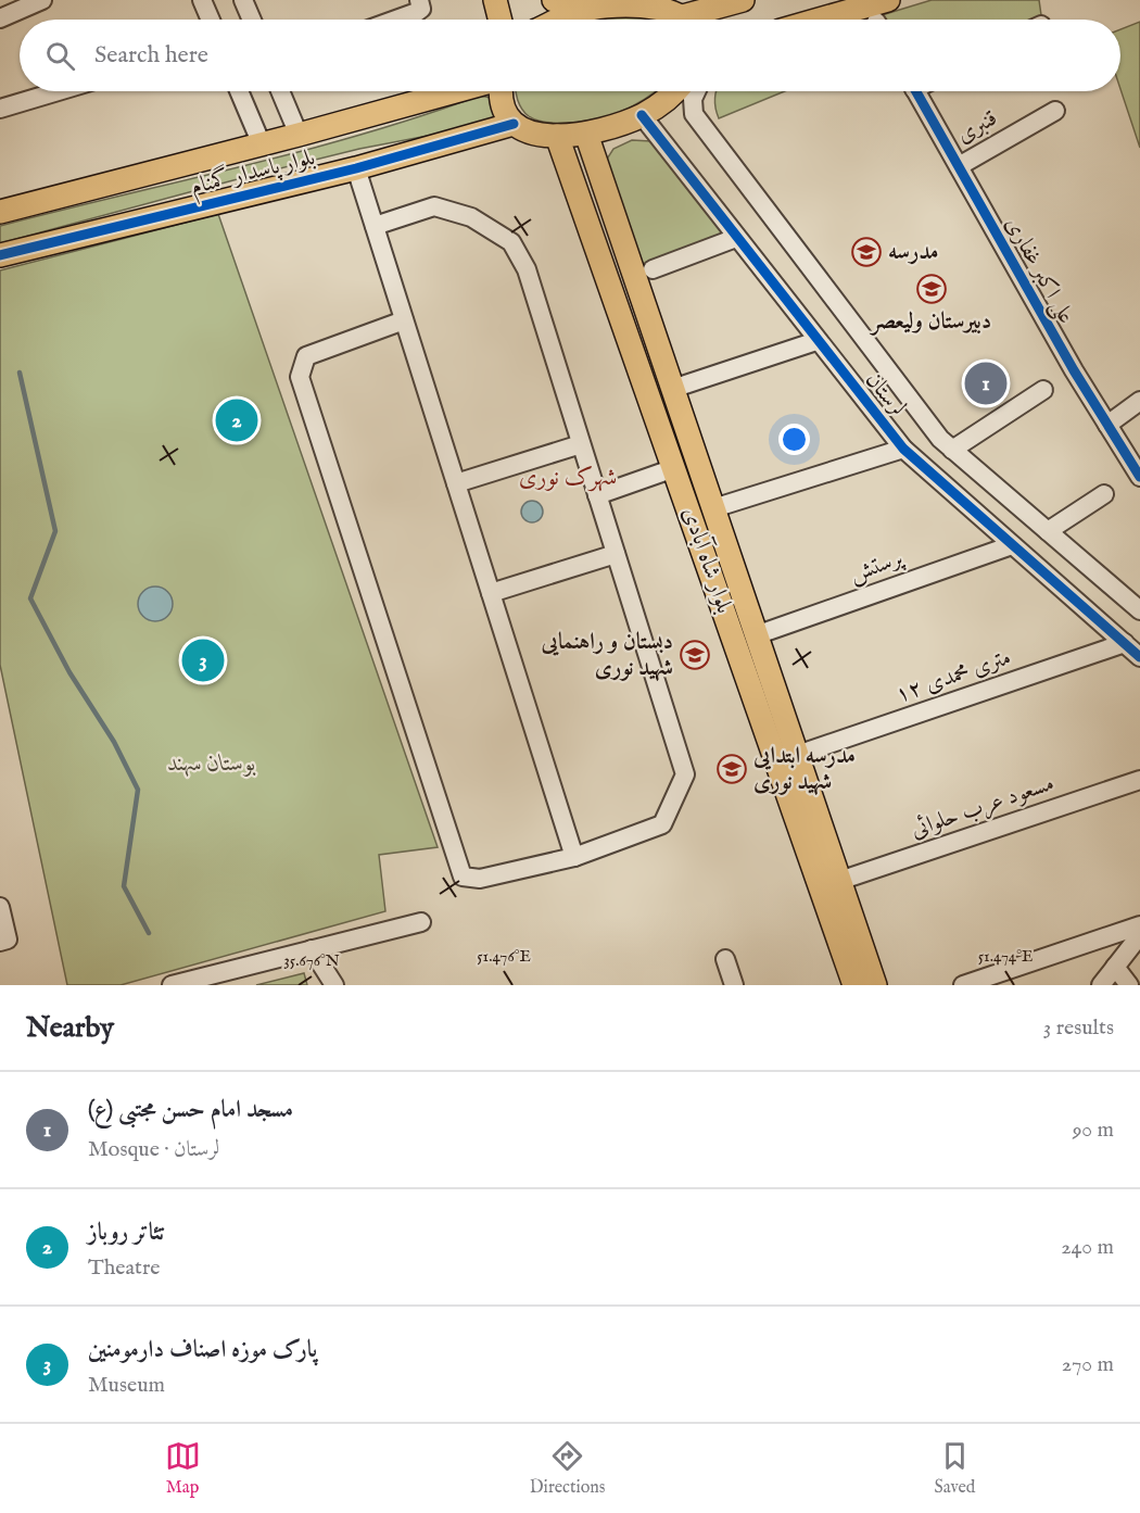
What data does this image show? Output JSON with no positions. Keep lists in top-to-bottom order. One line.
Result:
{"streets":{"main road":["بلوار پاسدار گمنام","بلوار شاه آبادی"],"street":["قنبری","علی اکبر غفاری","لرستان","پرستش","۱۲ متری محمدی","مسعود عرب حلوائی"]},"crossings":[["قنبری","علی اکبر غفاری"],["لرستان","پرستش"],["لرستان","۱۲ متری محمدی"],["بلوار شاه آبادی","پرستش"],["بلوار شاه آبادی","۱۲ متری محمدی"],["بلوار شاه آبادی","مسعود عرب حلوائی"]],"districts":["شهرک نوری"],"parks":["بوستان سهند"],"places":{"school or university":["مدرسه","دبیرستان ولیعصر","دبستان و راهنمایی شهید نوری","مدرسه ابتدایی شهید نوری"]},"page":{"search":"Search here","pins":["1","2","3"],"heading":["Nearby","3 results"],"list":[{"mark":"1","name":"مسجد امام حسن مجتبی (ع)","note":"Mosque · لرستان","value":"90 m"},{"mark":"2","name":"تئاتر روباز","note":"Theatre","value":"240 m"},{"mark":"3","name":"پارک موزه اصناف دارمومنین","note":"Museum","value":"270 m"}],"nav":["Map","Directions","Saved"]},"coordinates":["51.476°E","51.474°E","35.676°N"]}
